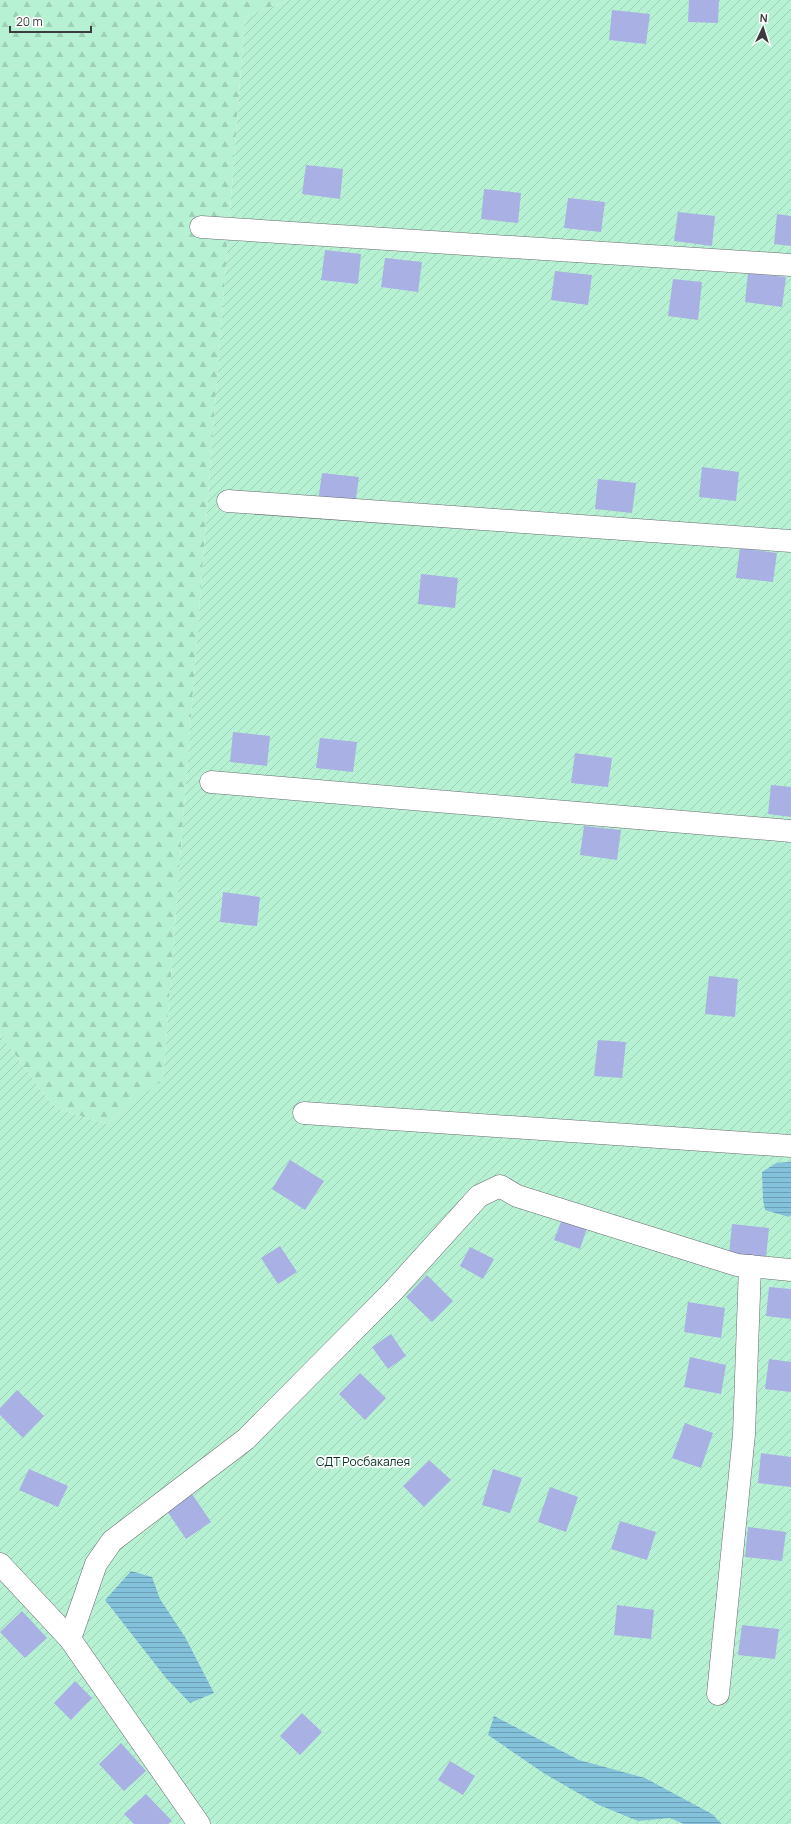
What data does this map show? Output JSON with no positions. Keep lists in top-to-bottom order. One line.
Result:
{"parks":["СДТ Росбакалея"],"scale_bar":"20 m","north":"top"}
